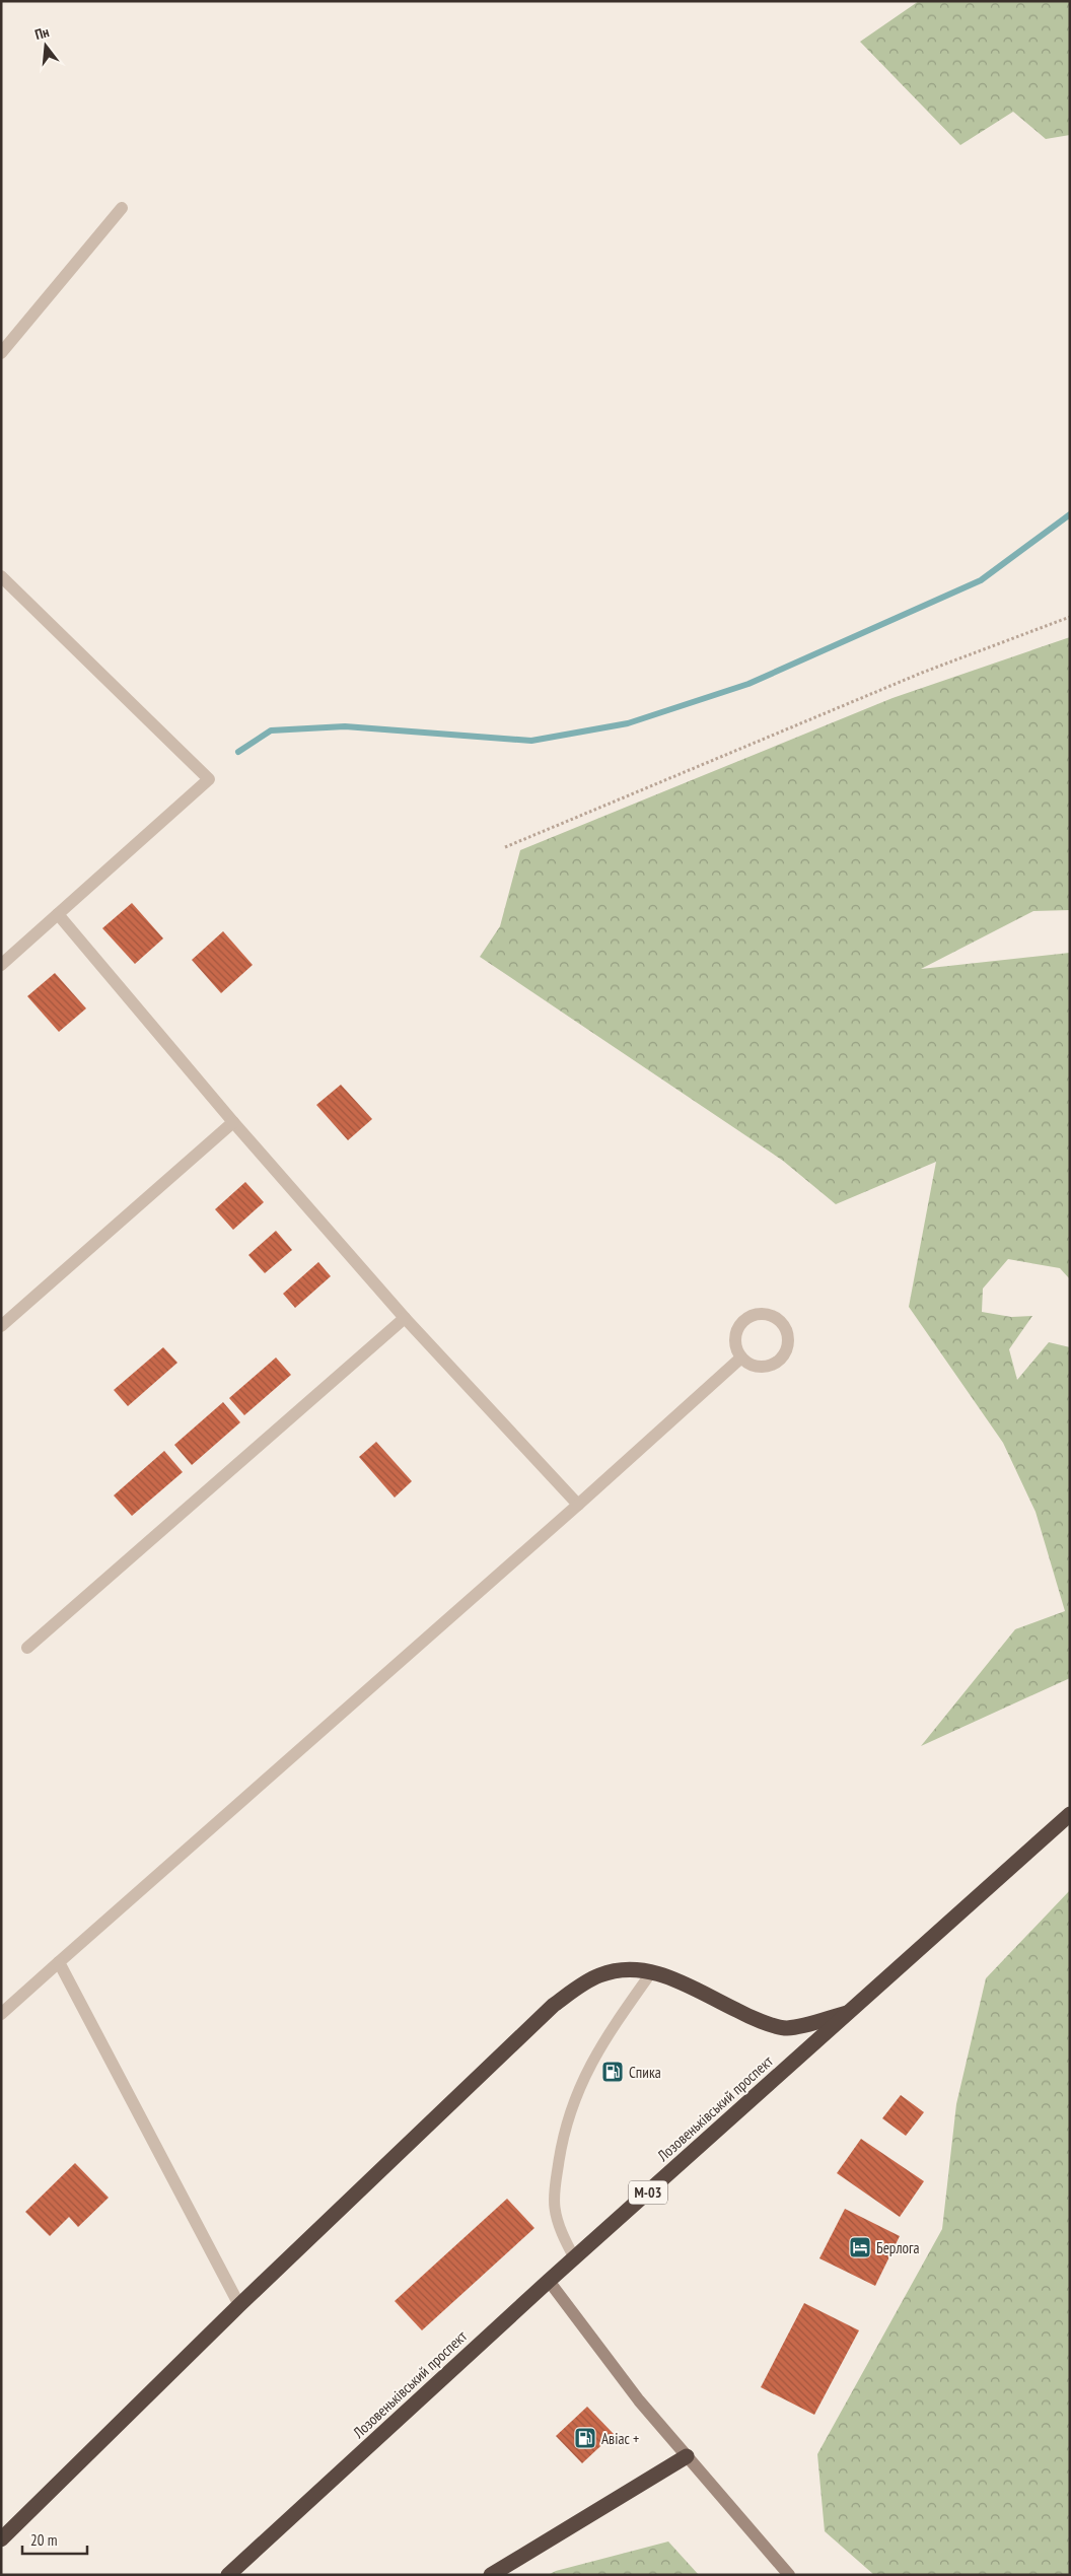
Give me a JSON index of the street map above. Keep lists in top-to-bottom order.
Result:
{
  "streets": {
    "highway": ["Лозовеньківський проспект", "М-03"]
  },
  "places": {
    "fuel station": ["Спика", "Авiас +"],
    "hotel": ["Берлога"]
  },
  "scale_bar": "20 m",
  "north": "top"
}
